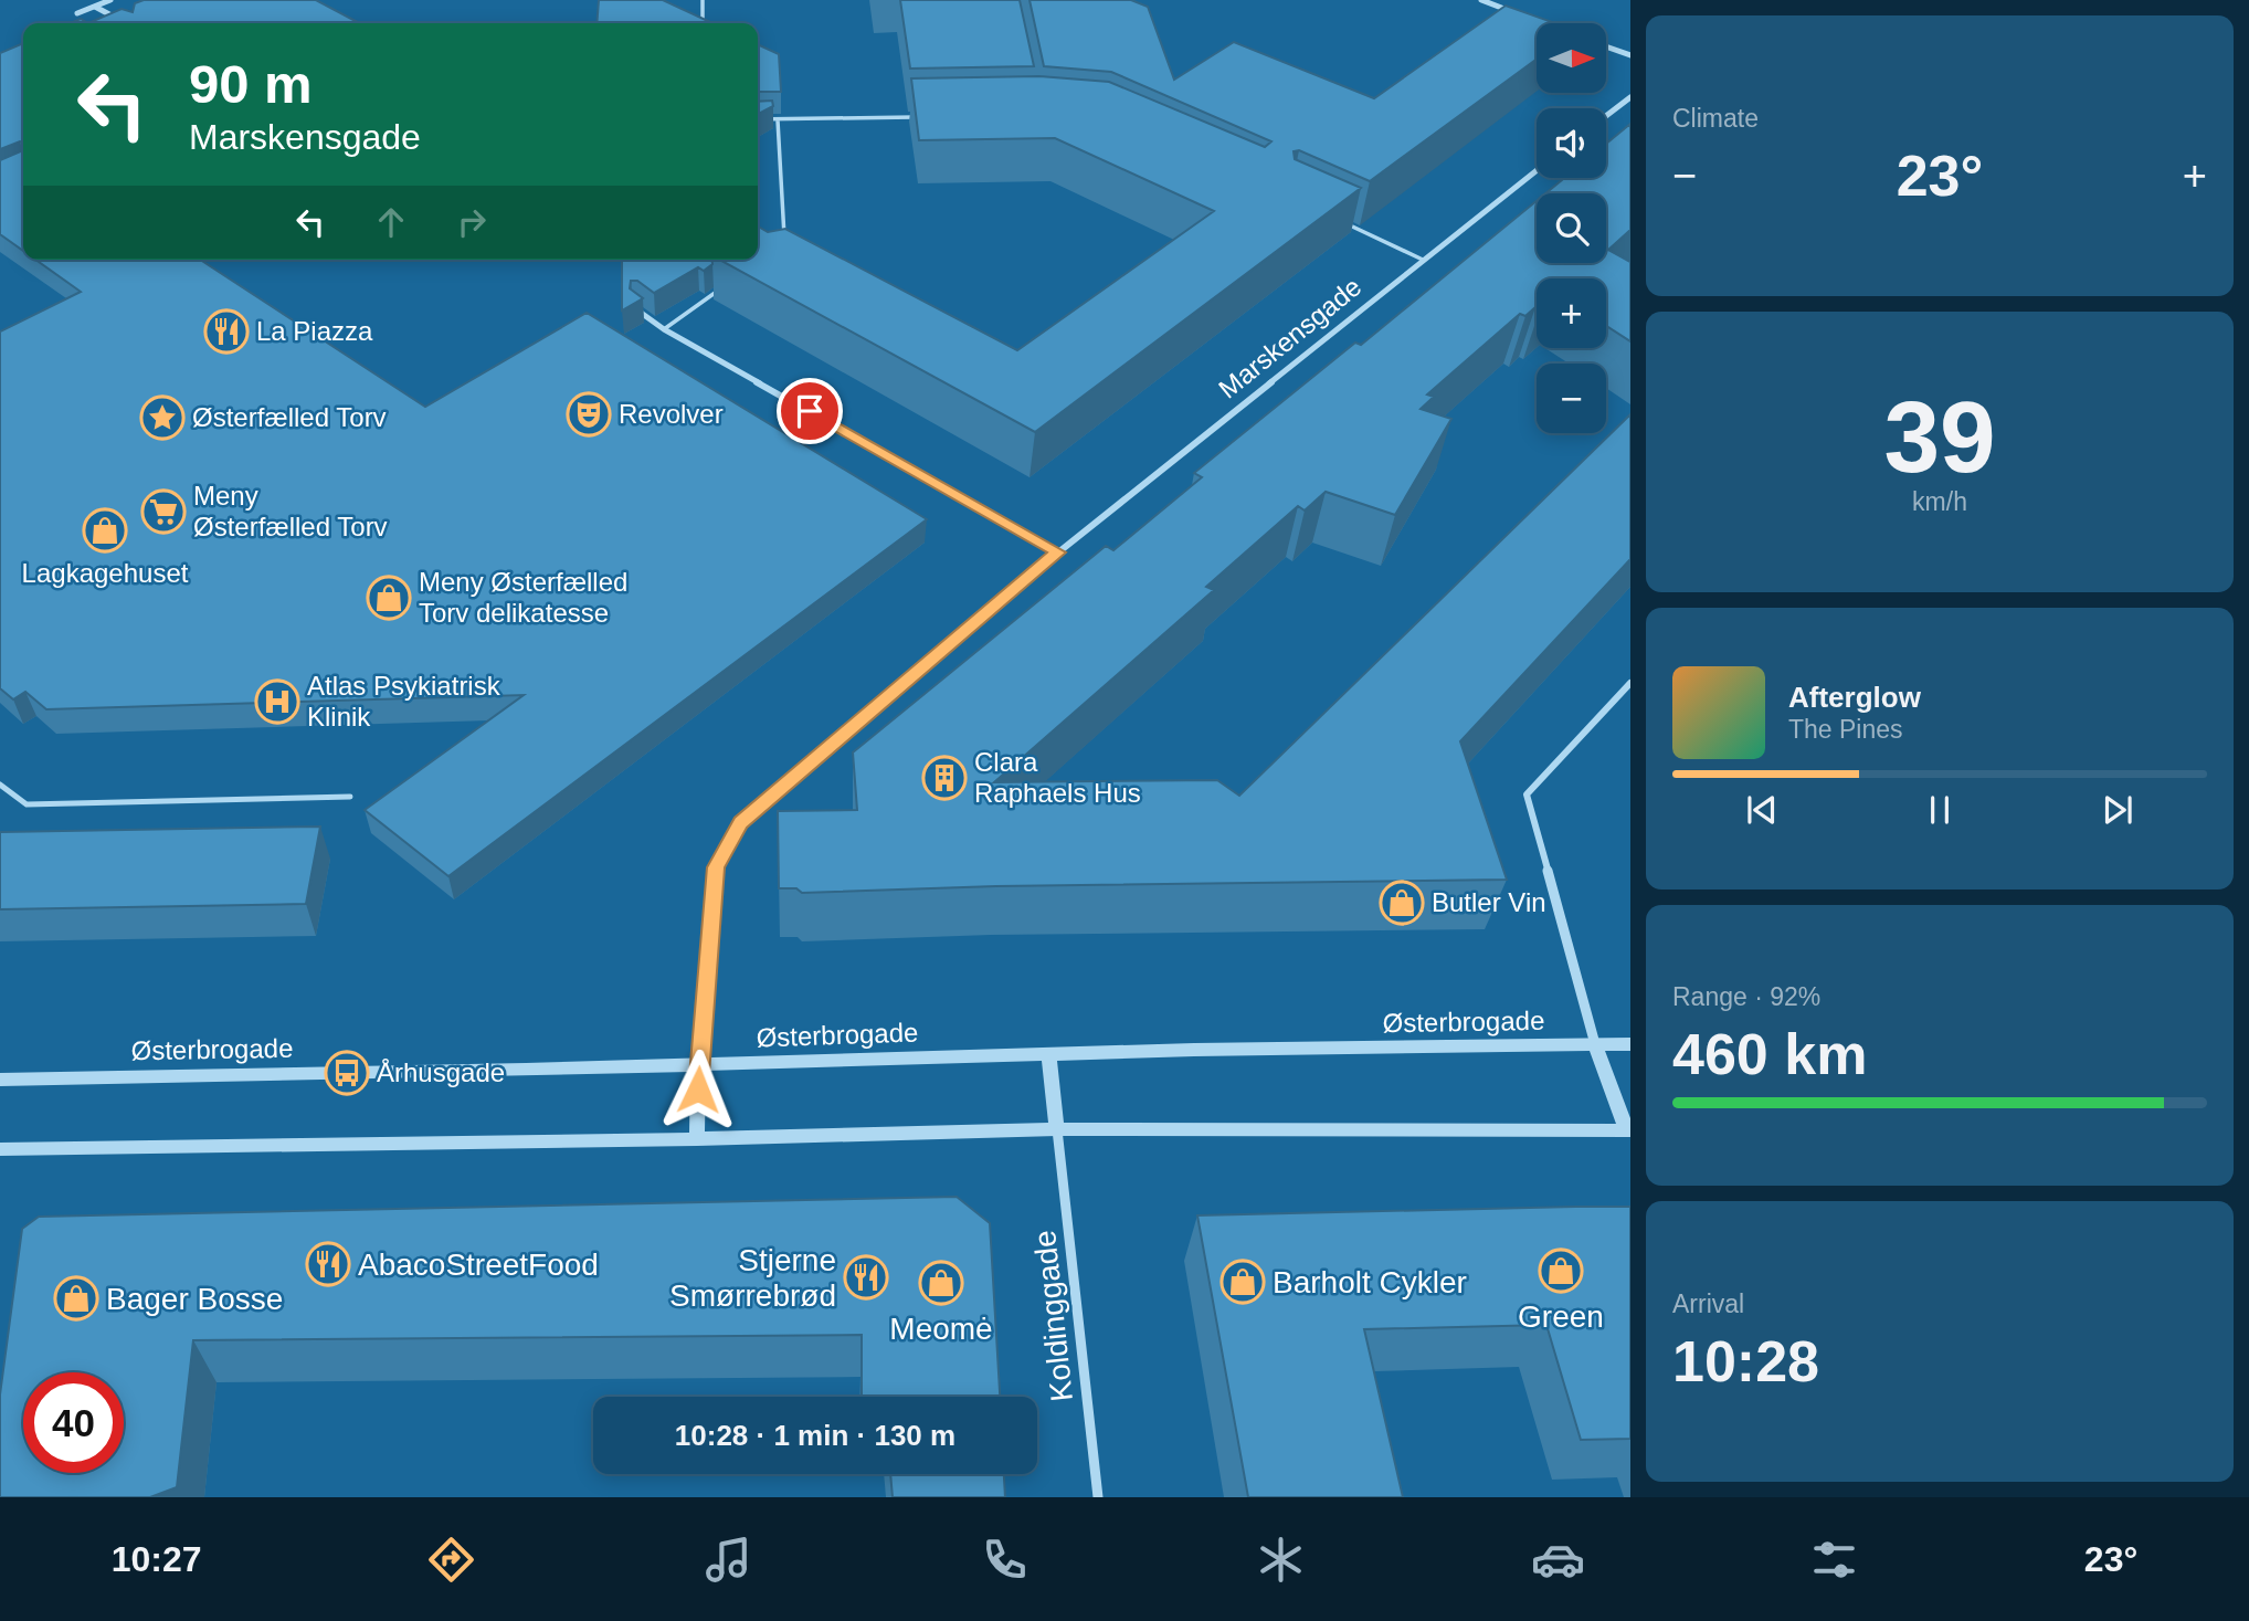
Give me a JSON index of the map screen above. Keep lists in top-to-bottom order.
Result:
{
  "streets": {
    "street": ["Marskensgade", "Østerbrogade", "Koldinggade"]
  },
  "crossings": [
    ["Marskensgade", "Østerbrogade"]
  ],
  "places": {
    "restaurant": ["La Piazza", "AbacoStreetFood", "Stjerne Smørrebrød"],
    "theatre": ["Revolver"],
    "place": ["Østerfælled Torv"],
    "supermarket": ["Meny Østerfælled Torv"],
    "shop": [
      "Lagkagehuset",
      "Meny Østerfælled Torv delikatesse",
      "Butler Vin",
      "Green",
      "Barholt Cykler",
      "Meomė",
      "Bager Bosse"
    ],
    "hospital": ["Atlas Psykiatrisk Klinik"],
    "building": ["Clara Raphaels Hus"],
    "bus stop": ["Århusgade"]
  },
  "north": "right",
  "page": {
    "tile": [
      "Climate",
      ["39", "km/h"],
      ["Range · 92%", "460 km"],
      ["Arrival", "10:28"]
    ],
    "map_buttons": ["+", "−"],
    "turn": ["90 m", "Marskensgade"],
    "heat": ["−", "23°", "+"],
    "song": ["Afterglow", "The Pines"],
    "limit": "40",
    "trip": "10:28 · 1 min · 130 m",
    "tabs": ["10:27", "23°"]
  }
}
